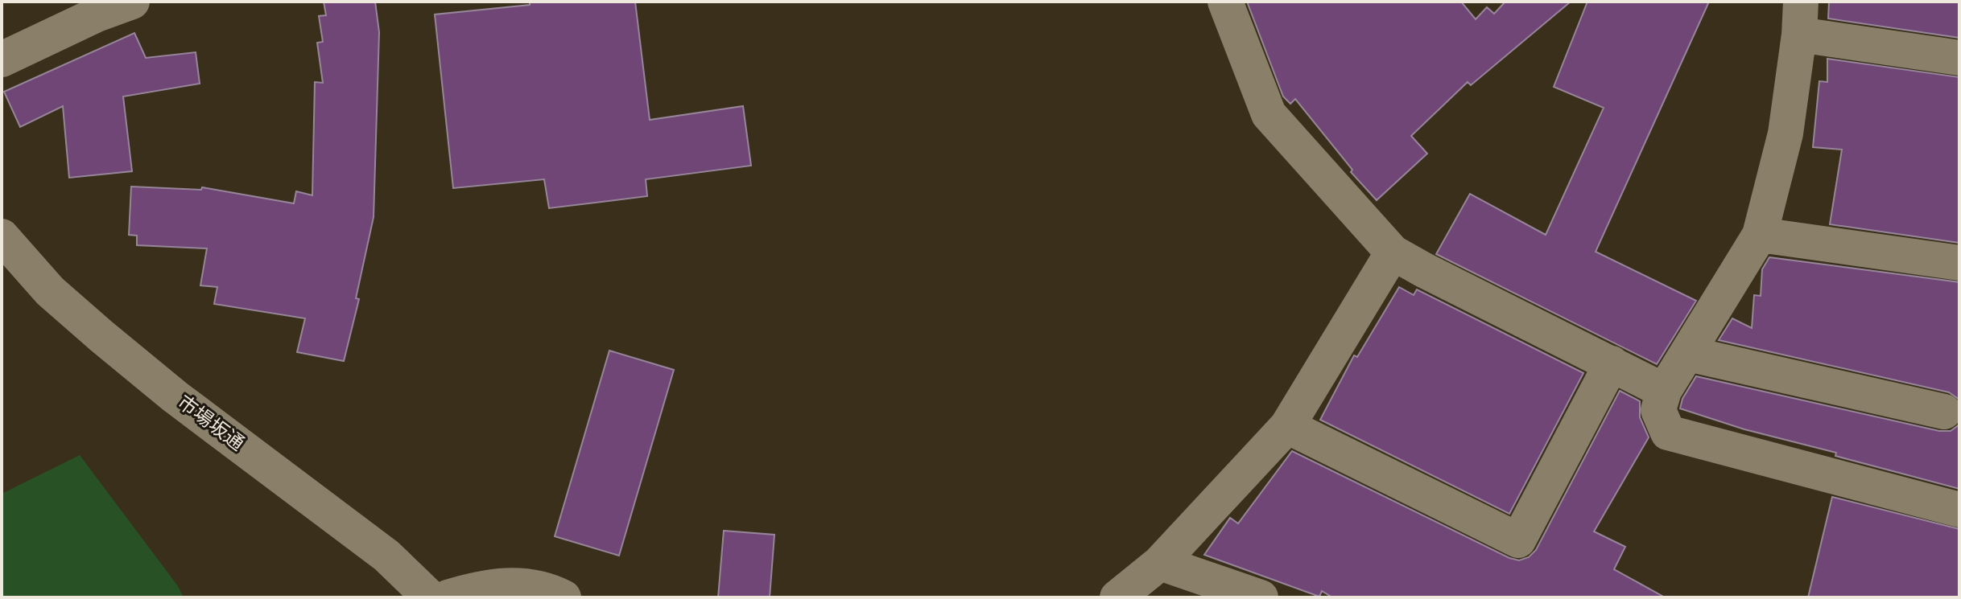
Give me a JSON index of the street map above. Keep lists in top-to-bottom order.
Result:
{
  "streets": {
    "street": ["市場坂通"]
  }
}
